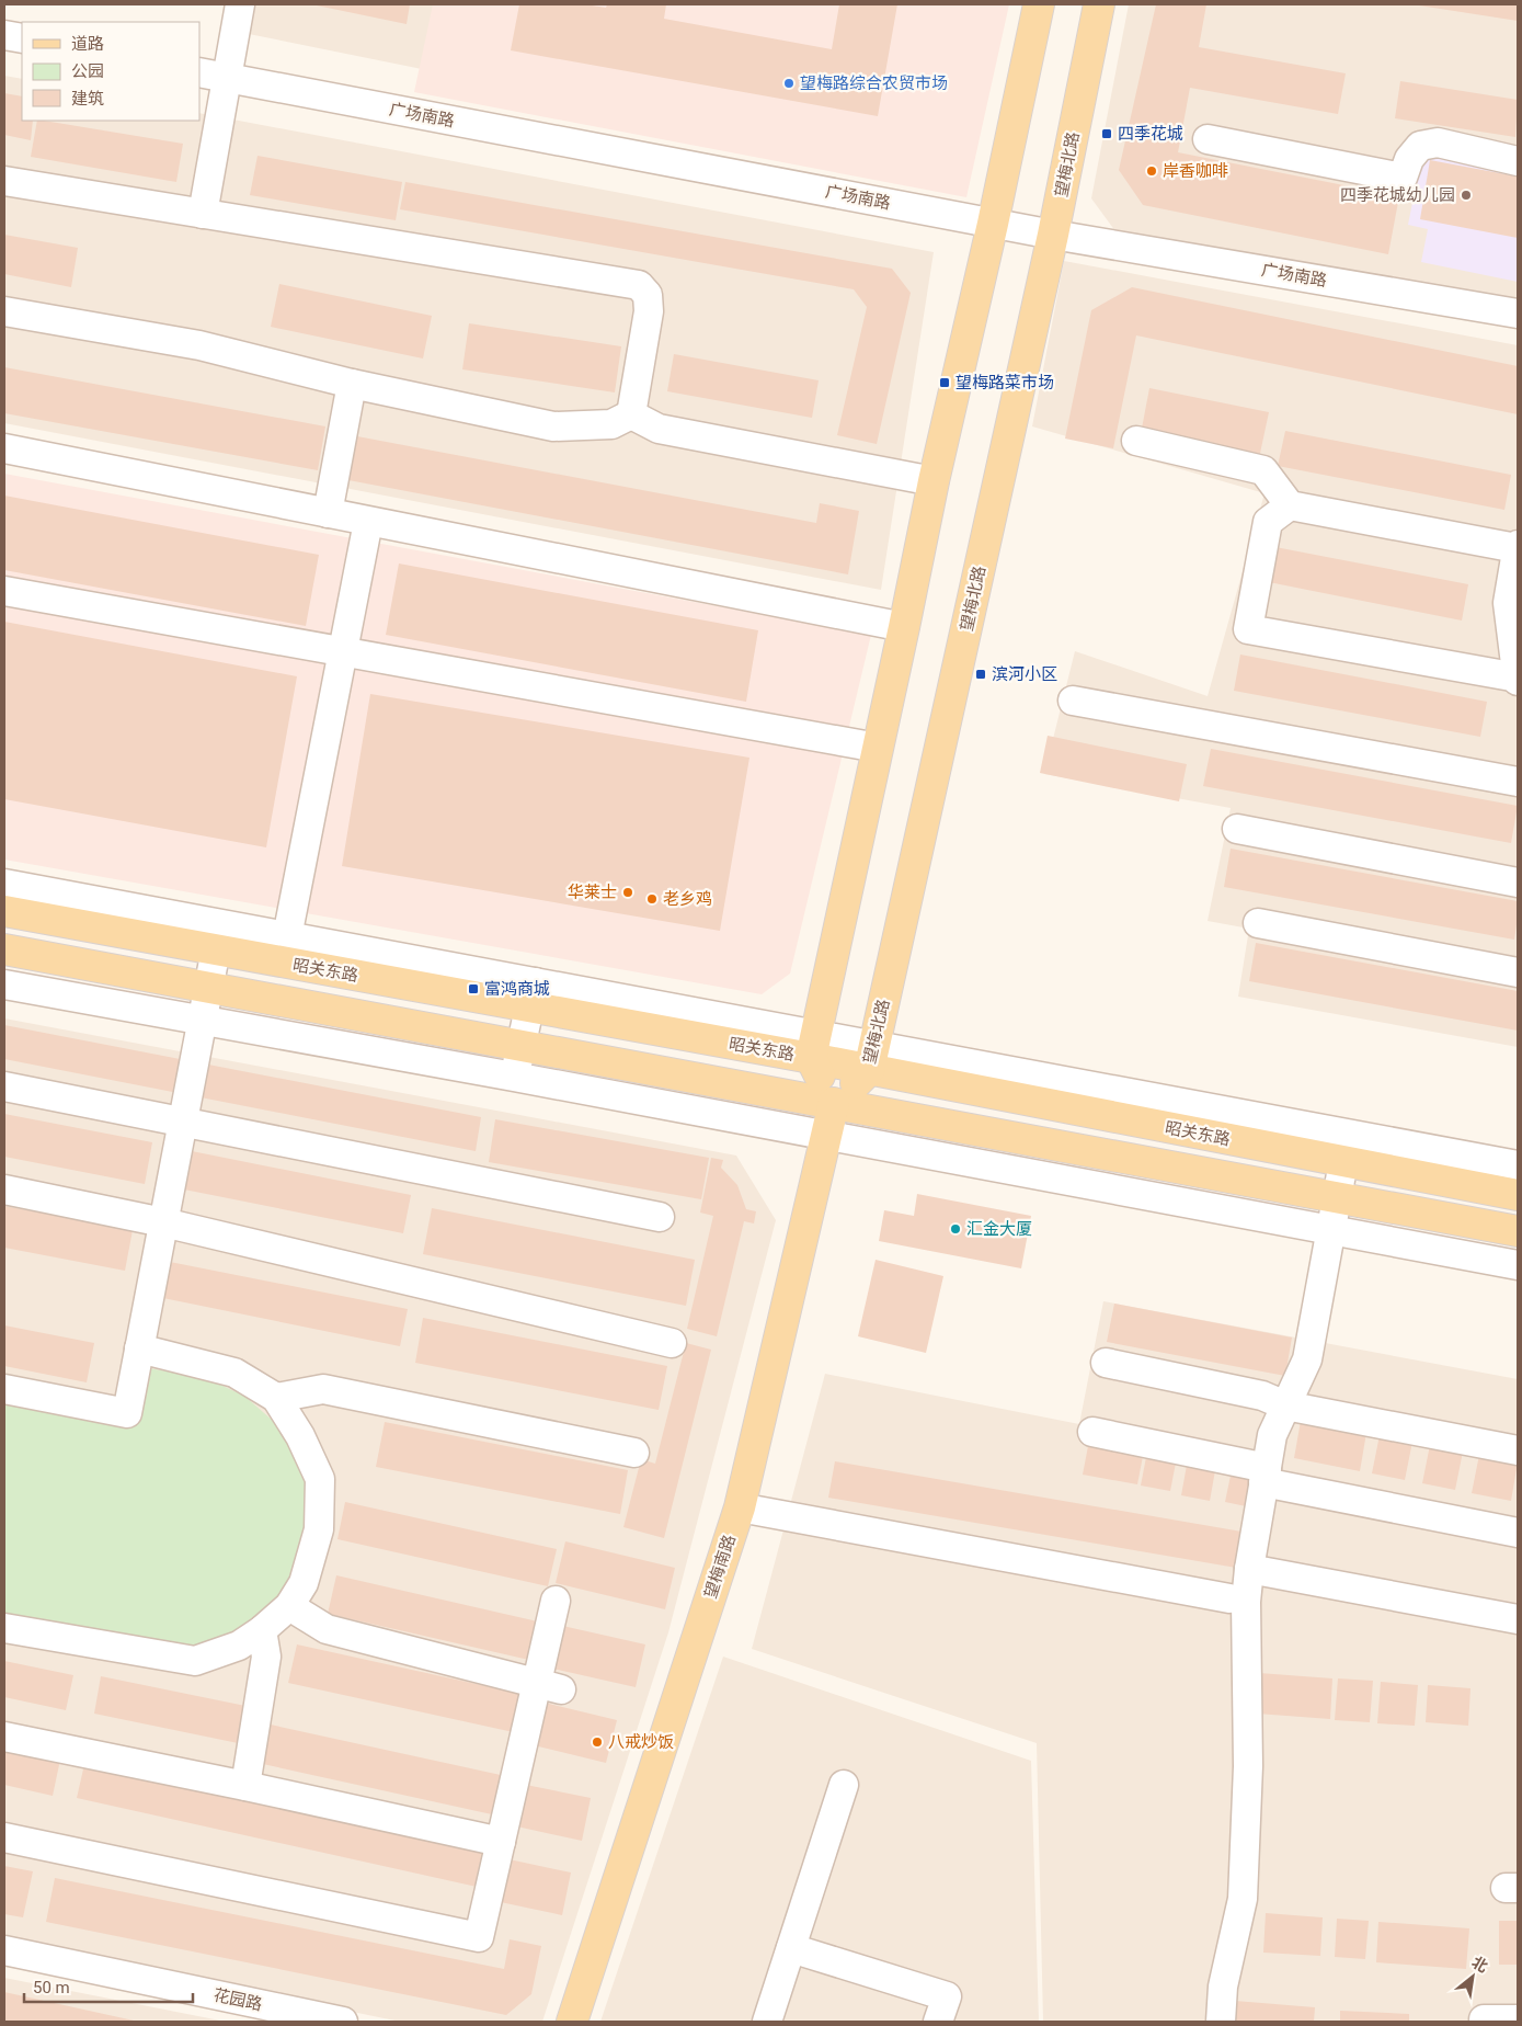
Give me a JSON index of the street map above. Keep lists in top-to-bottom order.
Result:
{
  "streets": {
    "main road": ["望梅北路", "昭关东路", "望梅南路"],
    "street": ["广场南路", "花园路"]
  },
  "crossings": [
    ["广场南路", "望梅北路"],
    ["望梅北路", "昭关东路"],
    ["望梅北路", "望梅南路"]
  ],
  "places": {
    "other": [
      "望梅路综合农贸市场",
      "岸香咖啡",
      "四季花城幼儿园",
      "华莱士",
      "老乡鸡",
      "汇金大厦",
      "八戒炒饭"
    ],
    "transit": [
      "四季花城",
      "望梅路菜市场",
      "滨河小区",
      "富鸿商城"
    ]
  },
  "legend": ["道路", "公园", "建筑"],
  "scale_bar": "50 m",
  "north": "top right"
}
